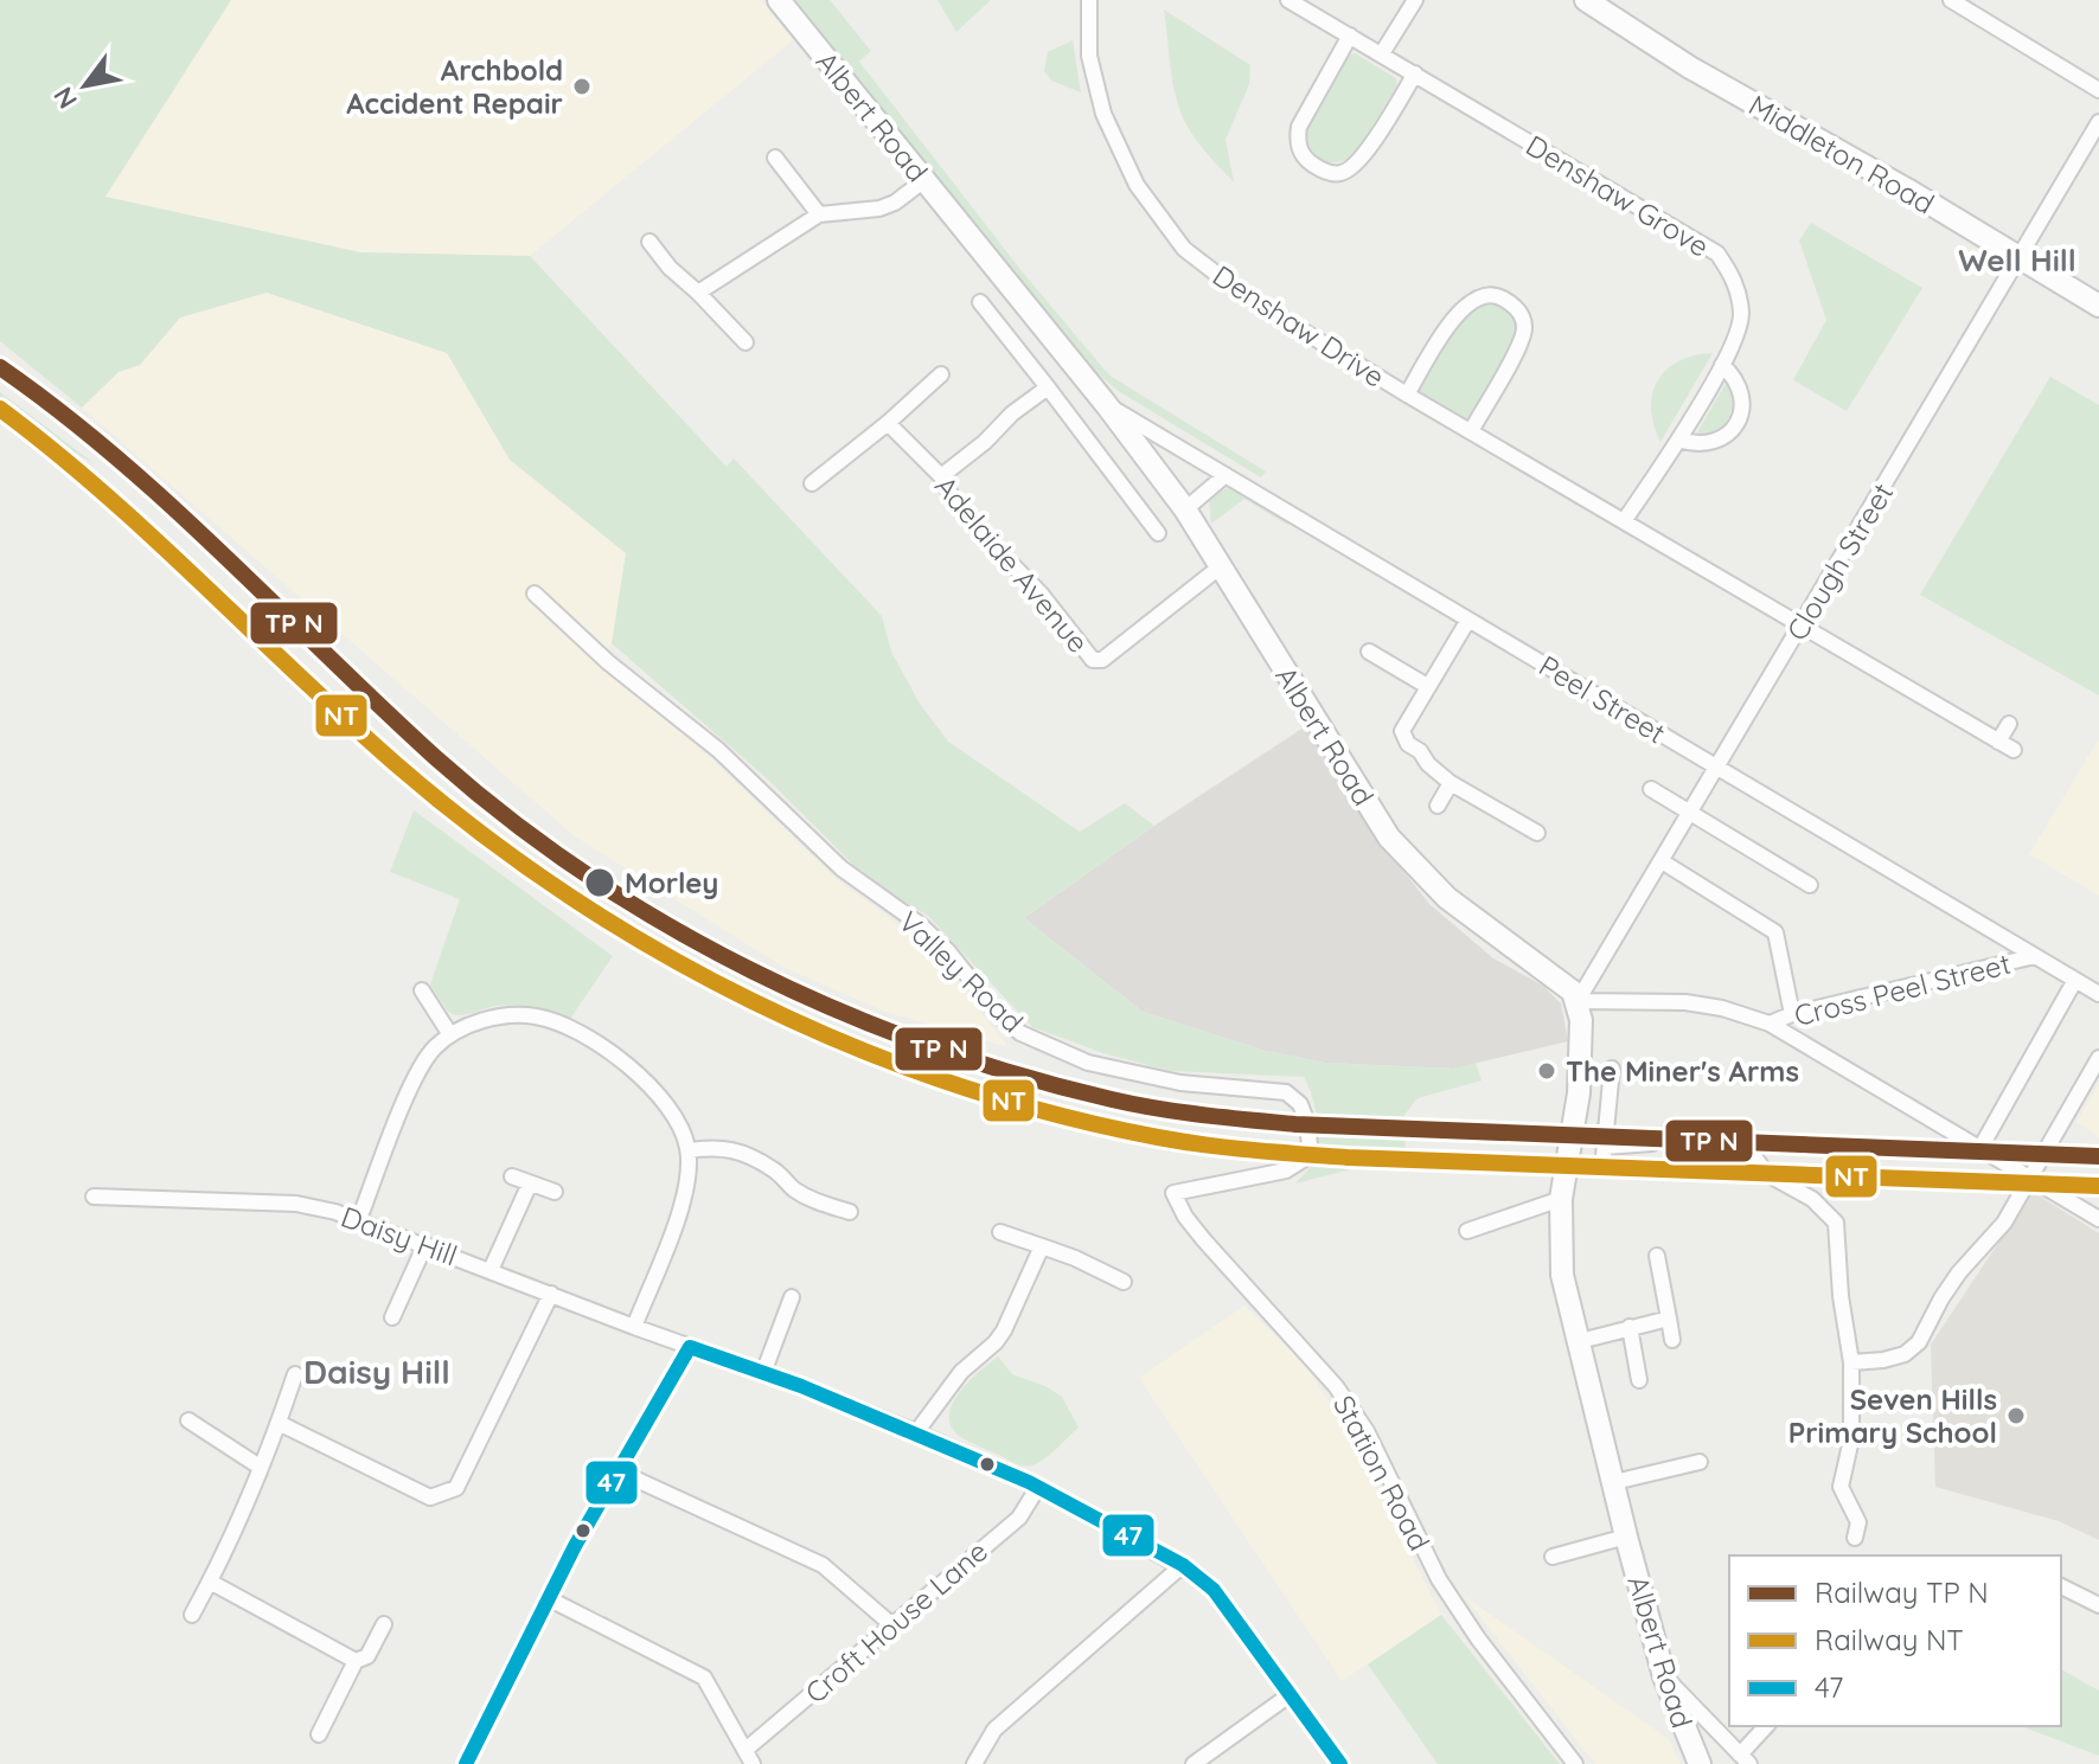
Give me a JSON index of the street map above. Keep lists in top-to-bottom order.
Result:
{
  "streets": {
    "street": [
      "Albert Road",
      "Middleton Road",
      "Denshaw Grove",
      "Denshaw Drive",
      "Clough Street",
      "Adelaide Avenue",
      "Peel Street",
      "Valley Road",
      "Cross Peel Street",
      "Daisy Hill",
      "Station Road",
      "Croft House Lane"
    ]
  },
  "crossings": [
    ["Albert Road", "Clough Street"],
    ["Albert Road", "Adelaide Avenue"],
    ["Albert Road", "Peel Street"],
    ["Middleton Road", "Clough Street"],
    ["Denshaw Grove", "Denshaw Drive"],
    ["Denshaw Drive", "Clough Street"],
    ["Clough Street", "Peel Street"],
    ["Peel Street", "Cross Peel Street"],
    ["Valley Road", "Station Road"],
    ["Daisy Hill", "Croft House Lane"]
  ],
  "districts": ["Well Hill", "Daisy Hill"],
  "places": [
    "Archbold Accident Repair",
    "Morley",
    "The Miner's Arms",
    "Seven Hills Primary School"
  ],
  "lines": ["rail line NT", "transit line 47"],
  "legend": ["Railway TP N", "Railway NT", "47"],
  "north": "bottom left"
}
